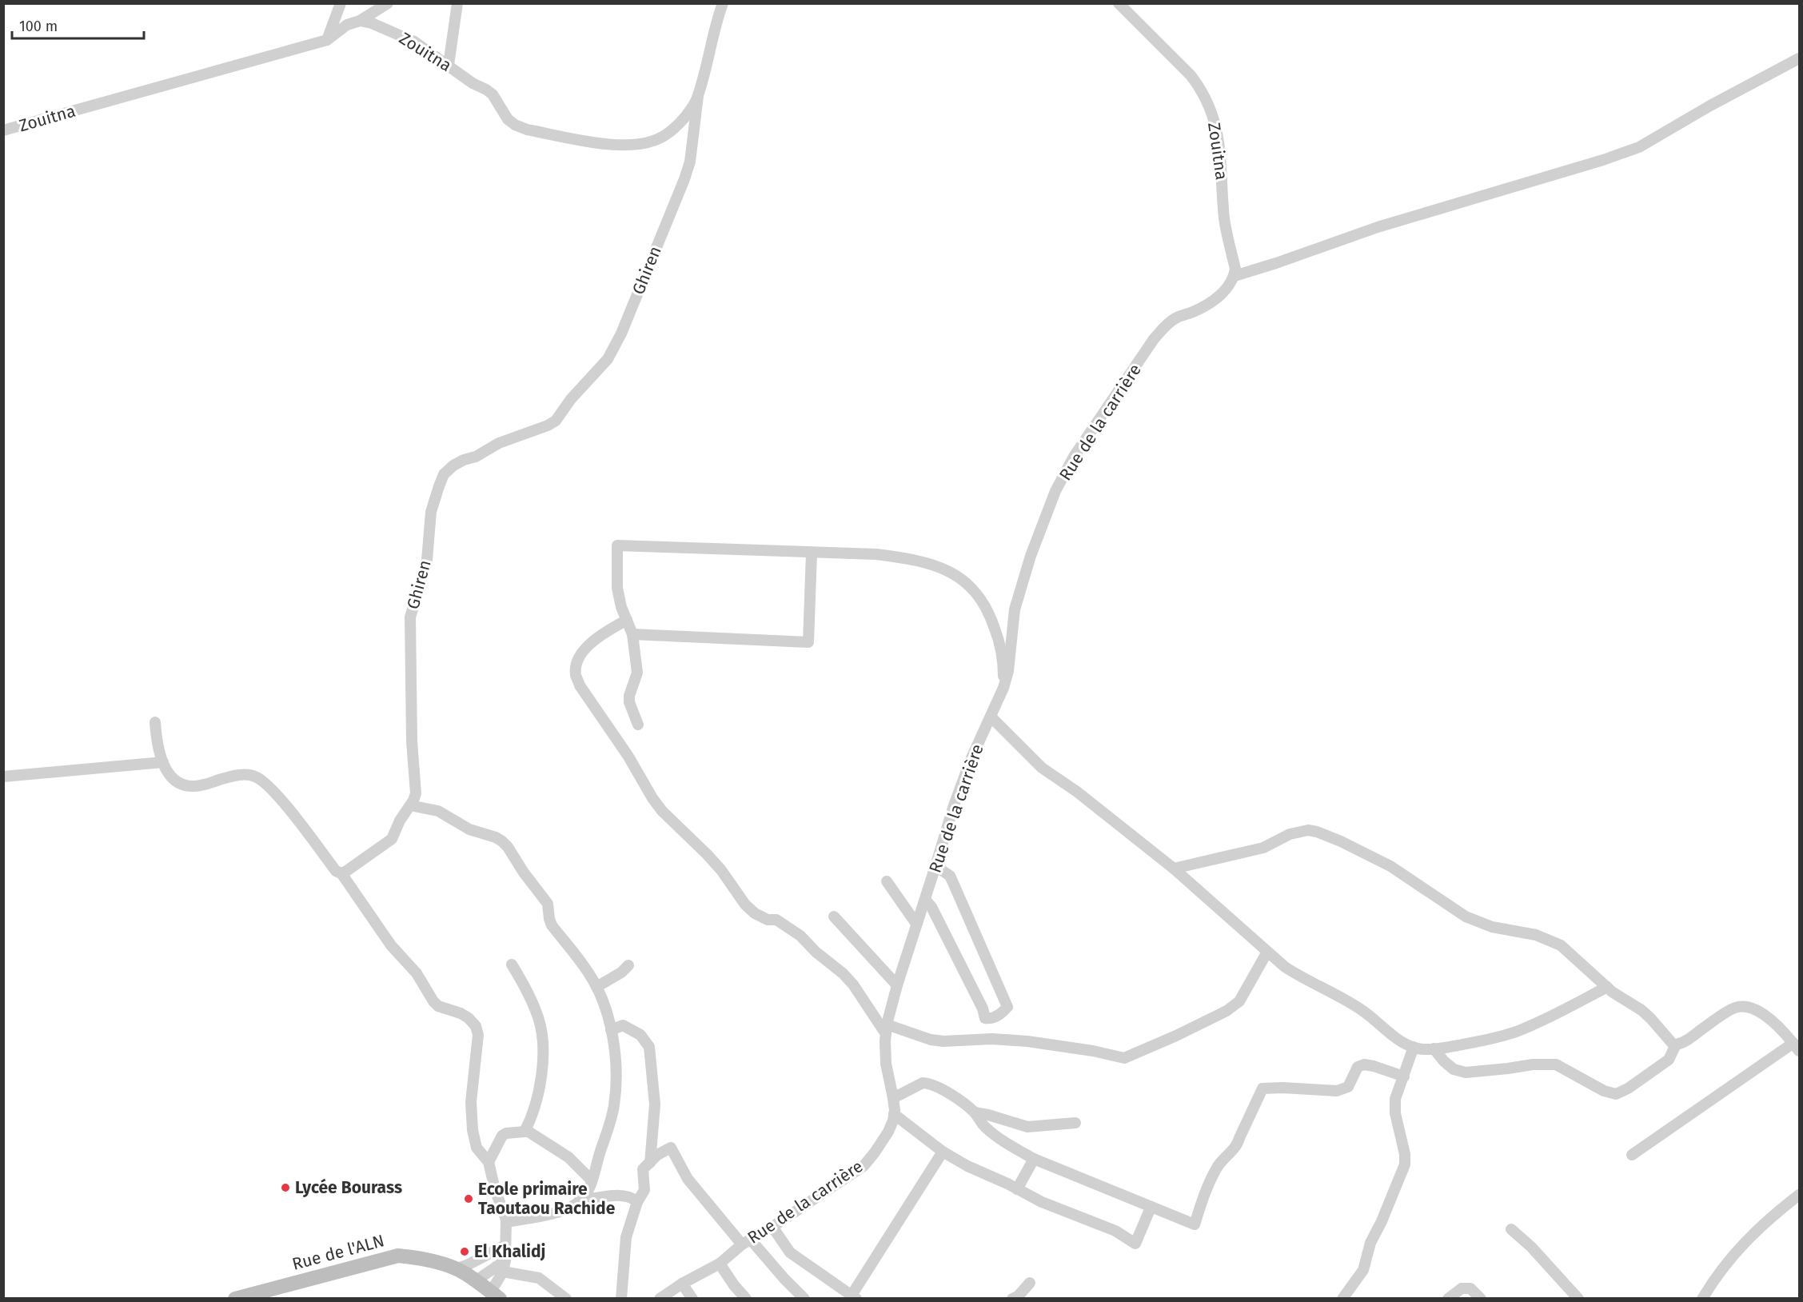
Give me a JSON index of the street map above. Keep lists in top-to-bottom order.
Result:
{
  "streets": {
    "main road": ["Rue de l'ALN"],
    "street": ["Zouitna", "Ghiren", "Rue de la carrière"]
  },
  "crossings": [
    ["Zouitna", "Ghiren"],
    ["Zouitna", "Rue de la carrière"]
  ],
  "places": ["Lycée Bourass", "Ecole primaire Taoutaou Rachide", "El Khalidj"],
  "scale_bar": "100 m"
}
